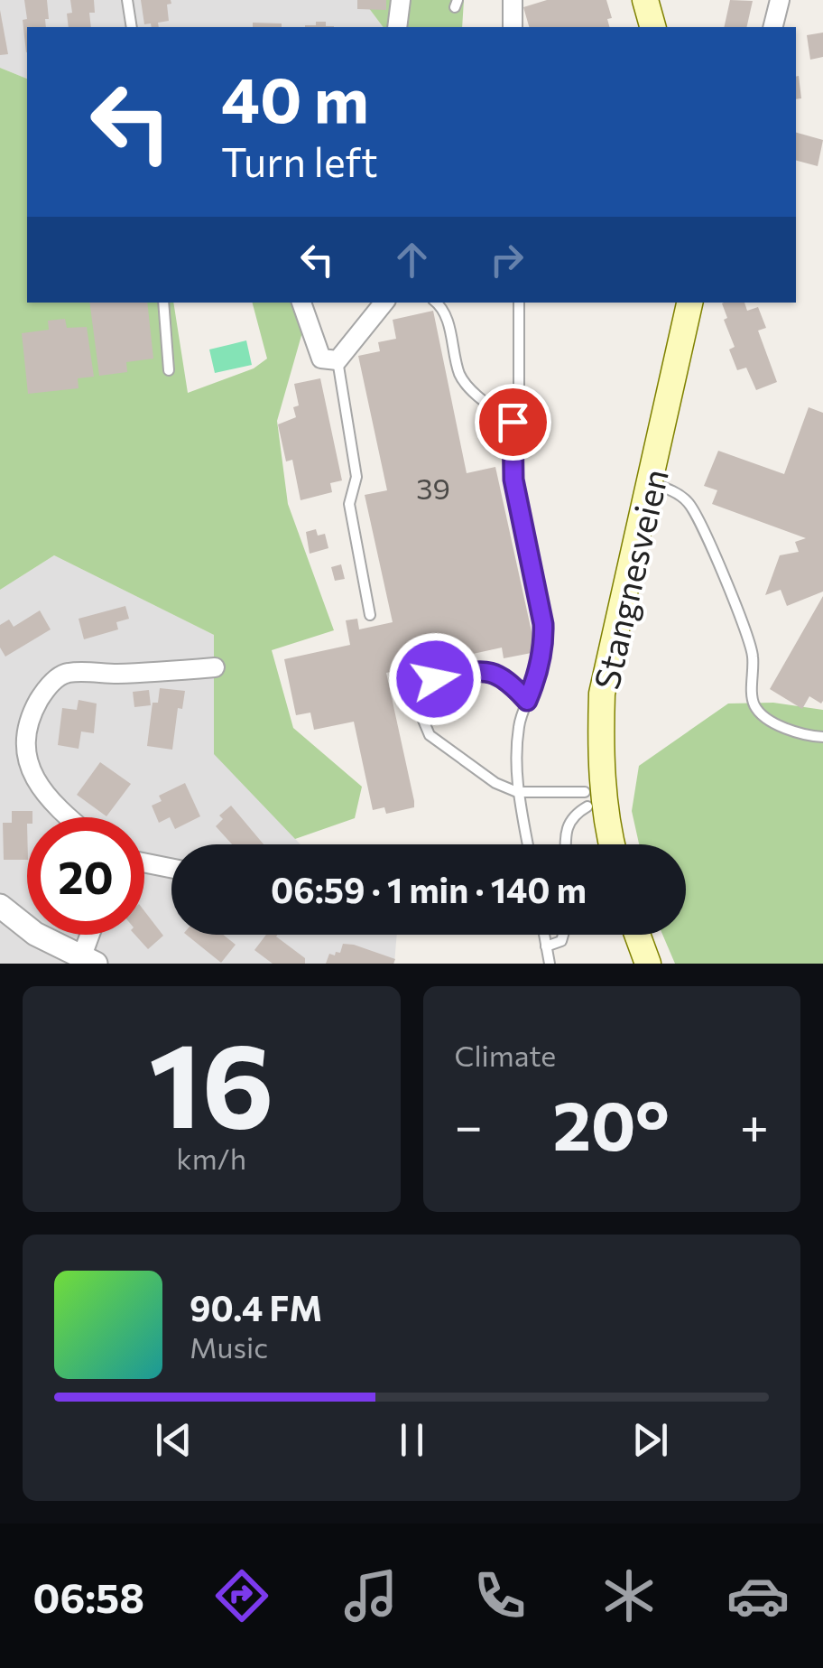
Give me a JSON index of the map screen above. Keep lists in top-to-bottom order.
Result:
{
  "streets": {
    "main road": ["Stangnesveien"]
  },
  "house_numbers": ["39"],
  "page": {
    "turn": ["40 m", "Turn left"],
    "limit": "20",
    "trip": "06:59 · 1 min · 140 m",
    "tile": [
      ["16", "km/h"],
      "Climate"
    ],
    "heat": ["−", "20°", "+"],
    "song": ["90.4 FM", "Music"],
    "tabs": "06:58"
  }
}
